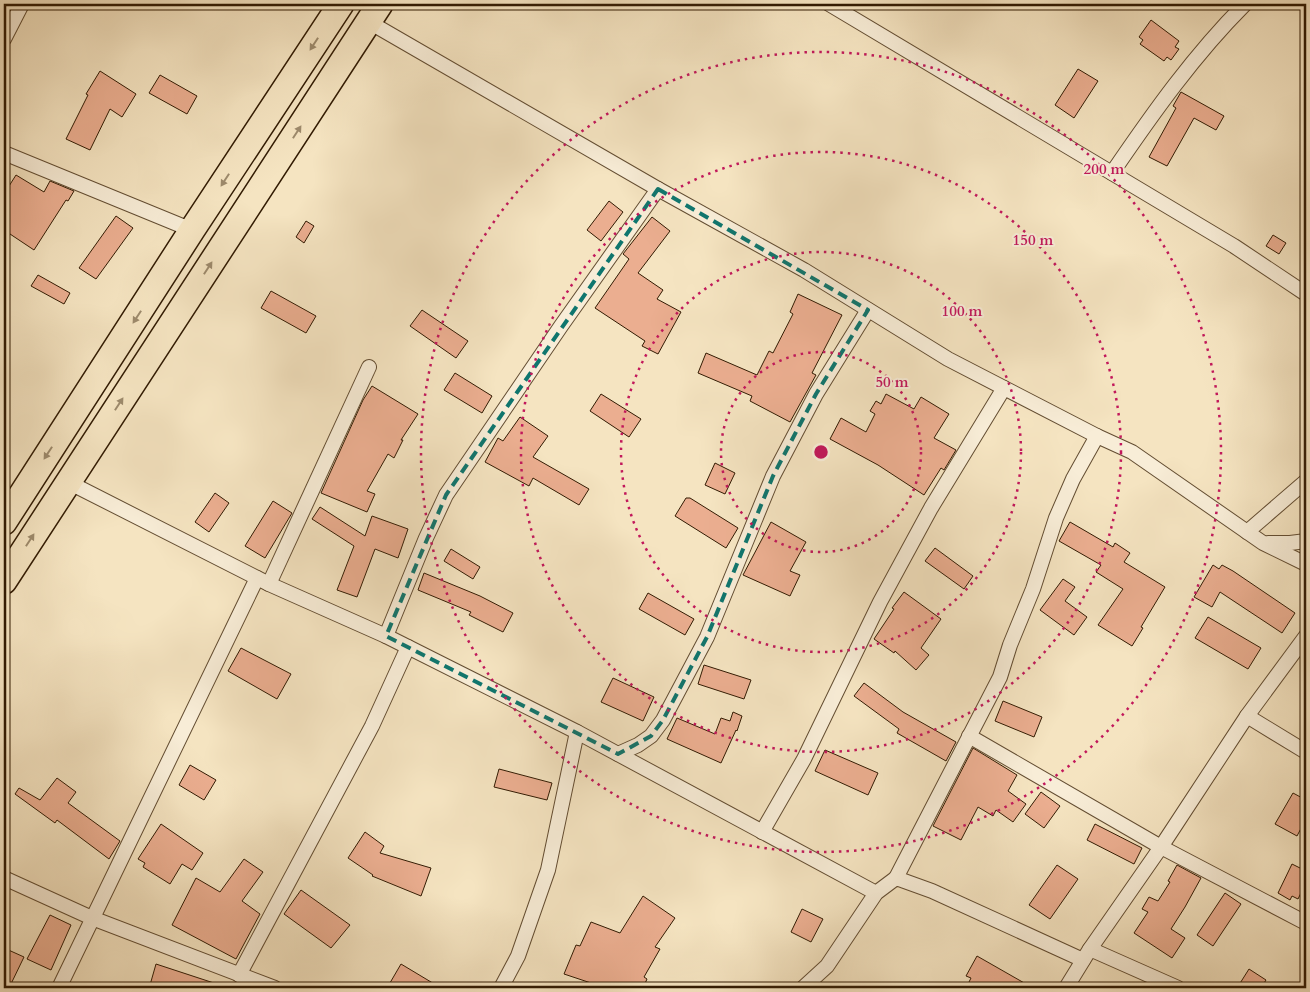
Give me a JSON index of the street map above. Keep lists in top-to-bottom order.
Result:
{
  "rings": [
    "200 m",
    "150 m",
    "100 m",
    "50 m"
  ]
}
